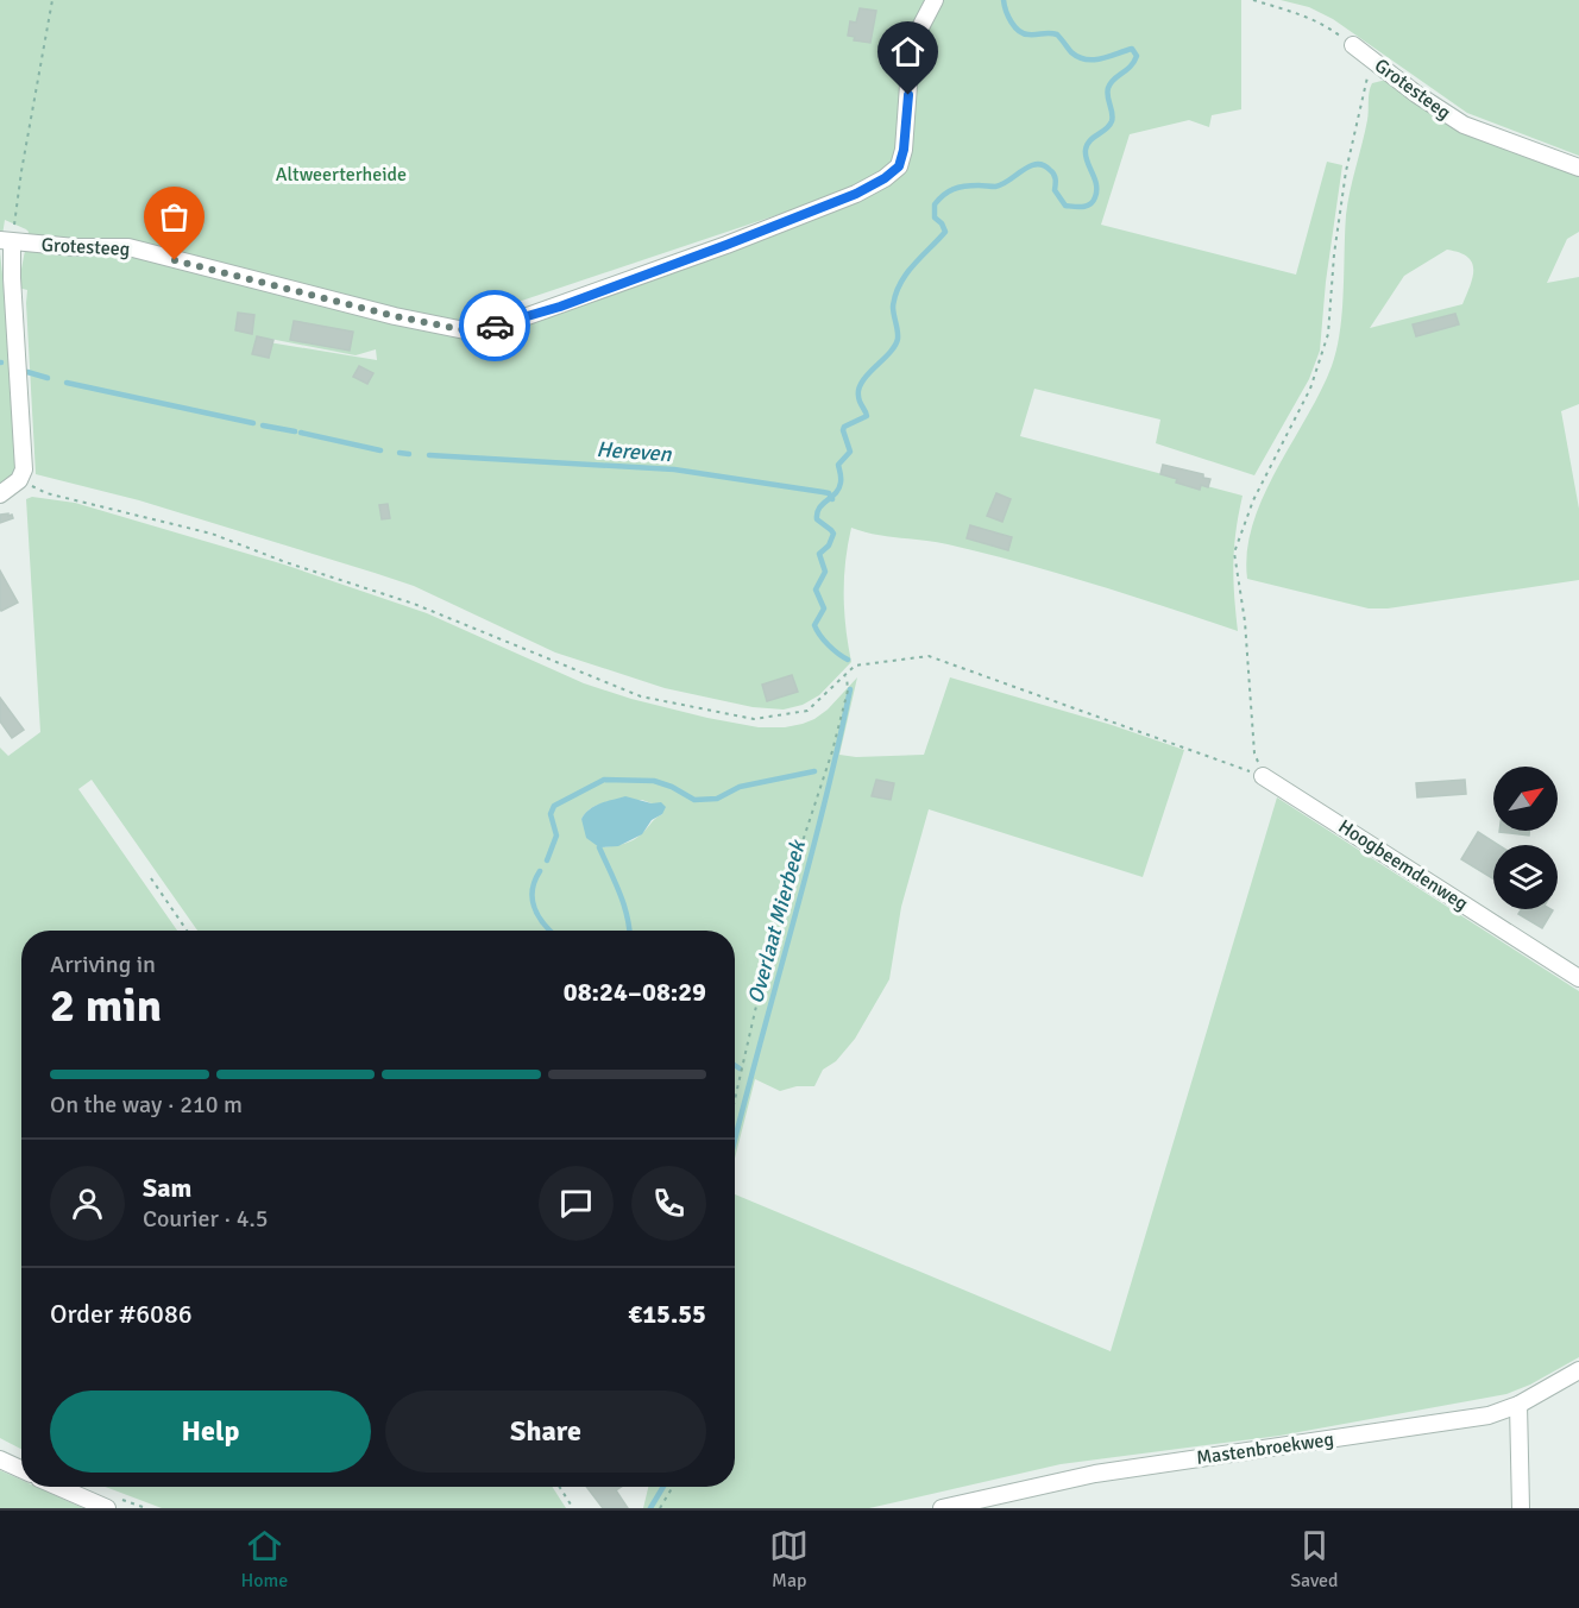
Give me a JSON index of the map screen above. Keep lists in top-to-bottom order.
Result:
{
  "streets": {
    "street": ["Grotesteeg", "Hoogbeemdenweg", "Mastenbroekweg"]
  },
  "water": ["Hereven", "Overlaat Mierbeek"],
  "parks": ["Altweerterheide"],
  "north": "top right",
  "page": {
    "heading": ["2 min", "Arriving in", "08:24–08:29"],
    "panel": [
      "Sam",
      "Courier · 4.5",
      "Order #6086",
      "€15.55"
    ],
    "bar": "On the way · 210 m",
    "buttons": ["Help", "Share"],
    "tabs": ["Home", "Map", "Saved"]
  }
}
